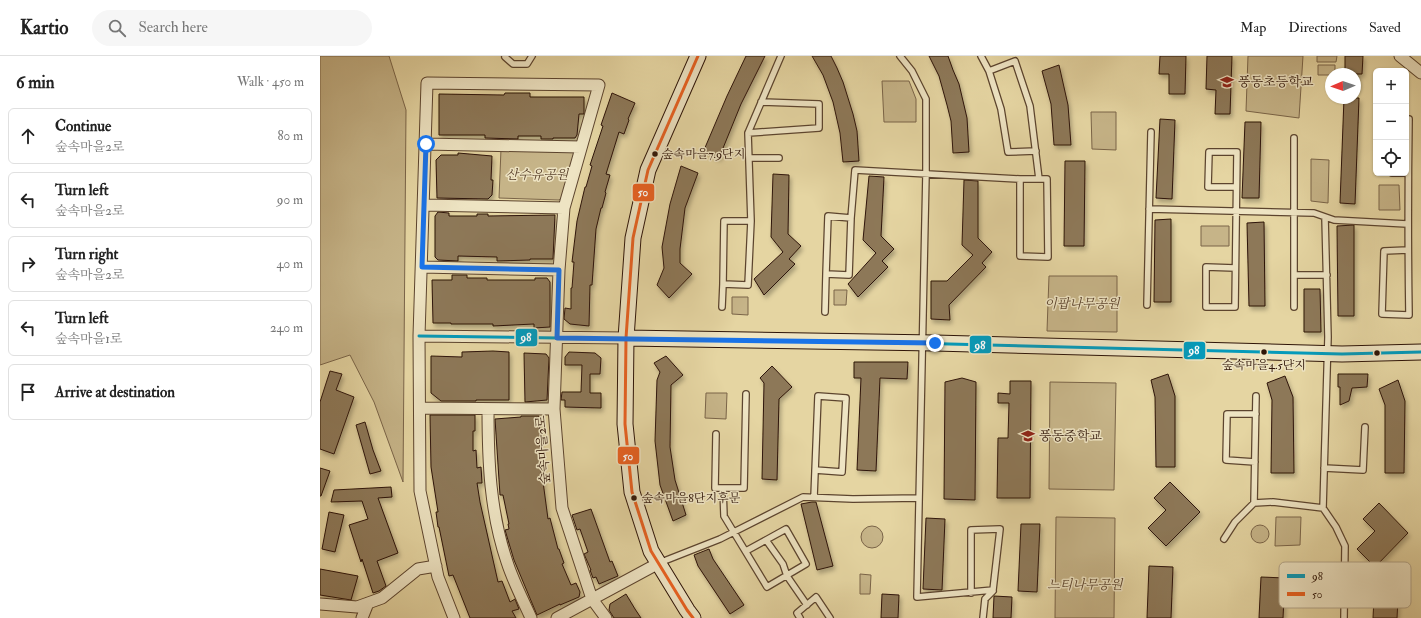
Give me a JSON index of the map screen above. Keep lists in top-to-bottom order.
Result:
{
  "streets": {
    "street": ["숲속마을2로"]
  },
  "parks": ["산수유공원", "이팝나무공원", "느티나무공원"],
  "places": {
    "school or university": ["풍동초등학교", "풍동중학교"],
    "other": ["숲속마을7.9단지", "숲속마을4.5단지", "숲속마을8단지후문"]
  },
  "lines": ["transit line 50", "transit line 98"],
  "legend": ["98", "50"],
  "north": "left",
  "page": {
    "header": "Kartio",
    "search": "Search here",
    "nav": ["Map", "Directions", "Saved"],
    "heading": ["6 min", "Walk · 450 m"],
    "map_buttons": ["+", "−"],
    "list": [
      ["Continue", "숲속마을2로", "80 m"],
      ["Turn left", "숲속마을2로", "90 m"],
      ["Turn right", "숲속마을2로", "40 m"],
      ["Turn left", "숲속마을1로", "240 m"],
      "Arrive at destination"
    ]
  }
}
